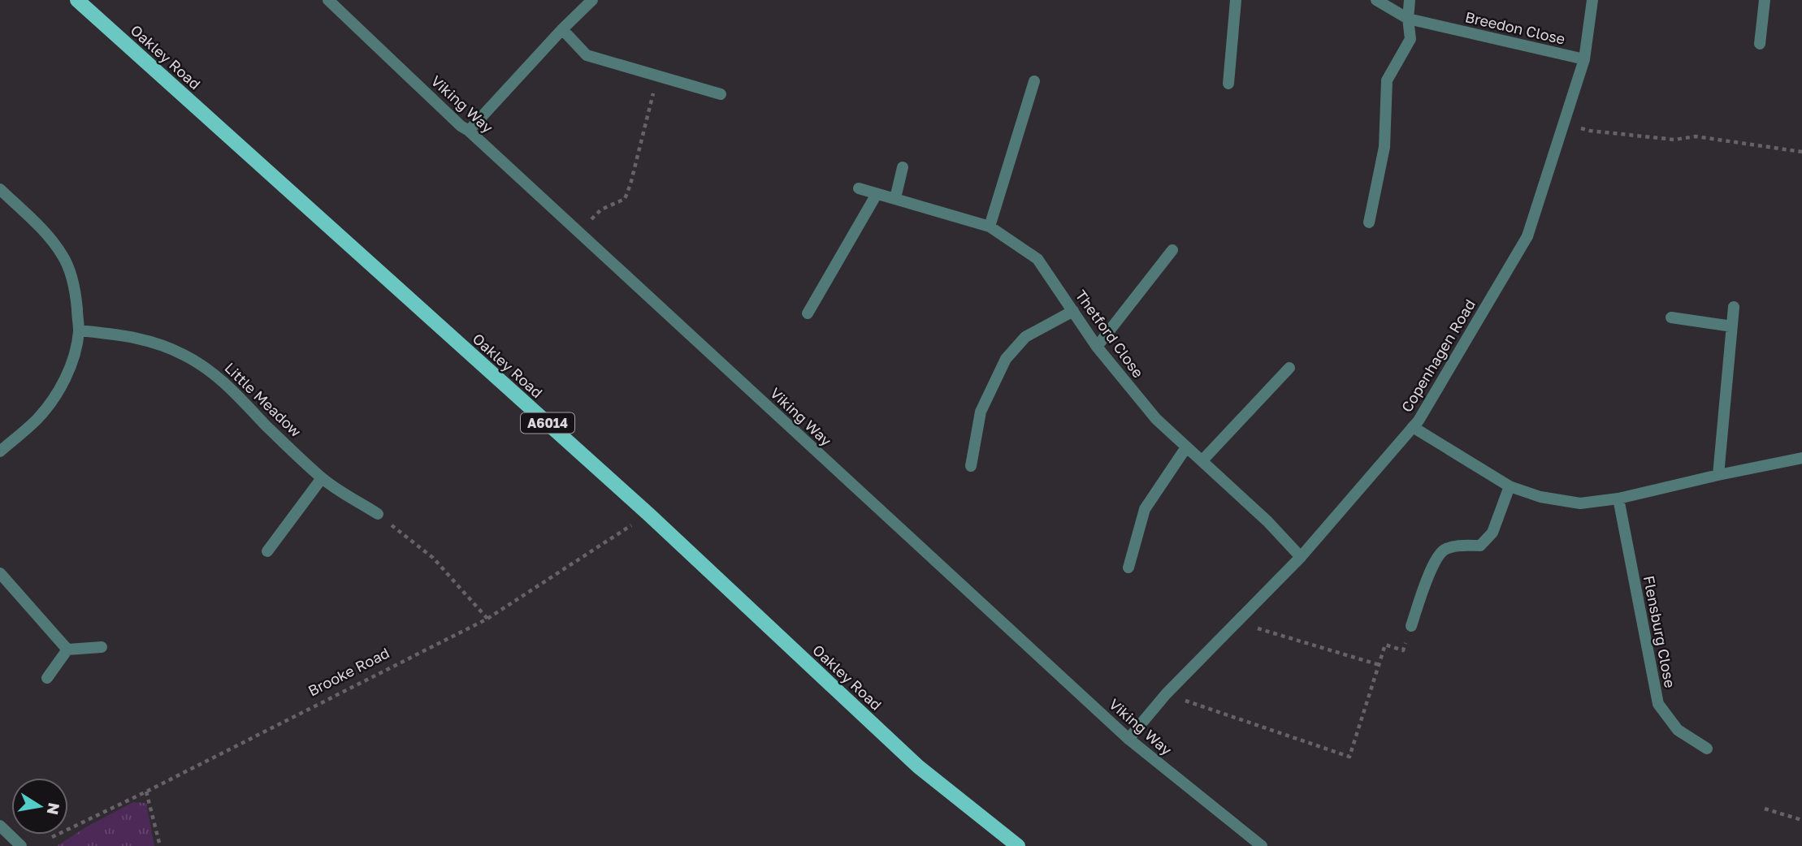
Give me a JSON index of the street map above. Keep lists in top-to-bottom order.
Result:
{
  "streets": {
    "main road": ["Oakley Road", "A6014"],
    "street": [
      "Breedon Close",
      "Viking Way",
      "Thetford Close",
      "Copenhagen Road",
      "Little Meadow",
      "Flensburg Close"
    ],
    "path": ["Brooke Road"]
  },
  "crossings": [
    ["Breedon Close", "Copenhagen Road"],
    ["Oakley Road", "Brooke Road"],
    ["Viking Way", "Copenhagen Road"],
    ["Thetford Close", "Copenhagen Road"]
  ],
  "north": "right"
}
